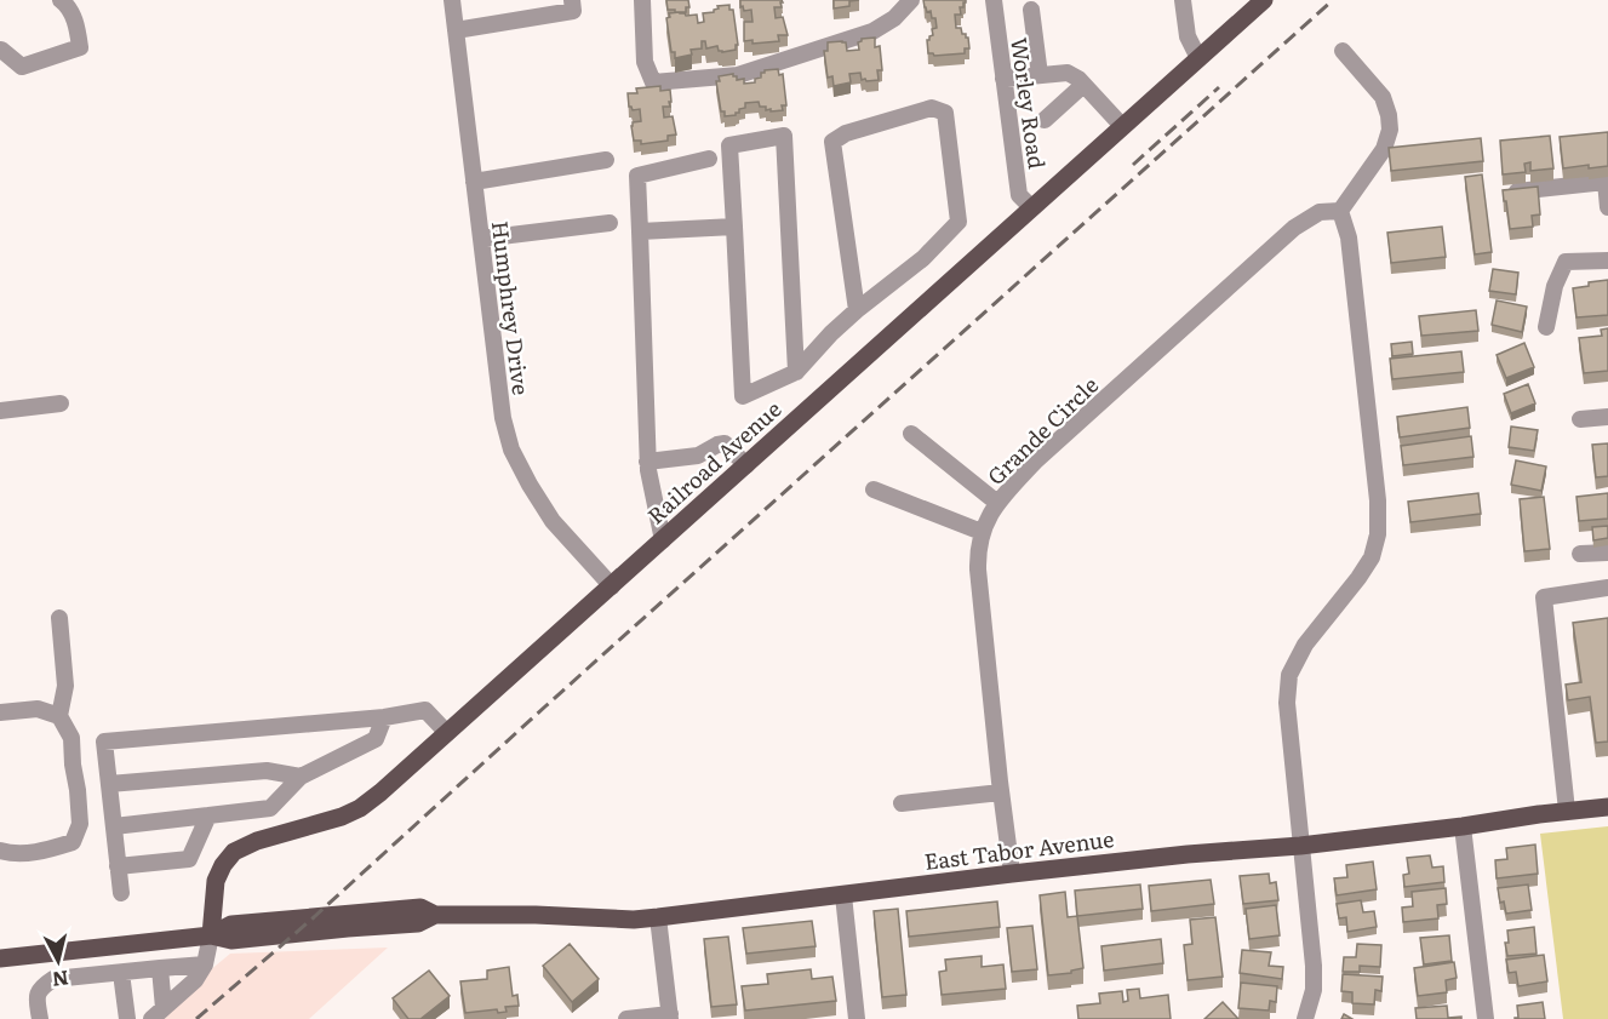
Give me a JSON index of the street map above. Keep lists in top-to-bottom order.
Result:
{
  "streets": {
    "main road": ["Railroad Avenue", "East Tabor Avenue"],
    "street": ["Worley Road", "Humphrey Drive", "Grande Circle"]
  },
  "crossings": [
    ["Worley Road", "Railroad Avenue"],
    ["Humphrey Drive", "Railroad Avenue"],
    ["Grande Circle", "East Tabor Avenue"],
    ["Railroad Avenue", "East Tabor Avenue"]
  ],
  "north": "bottom"
}
